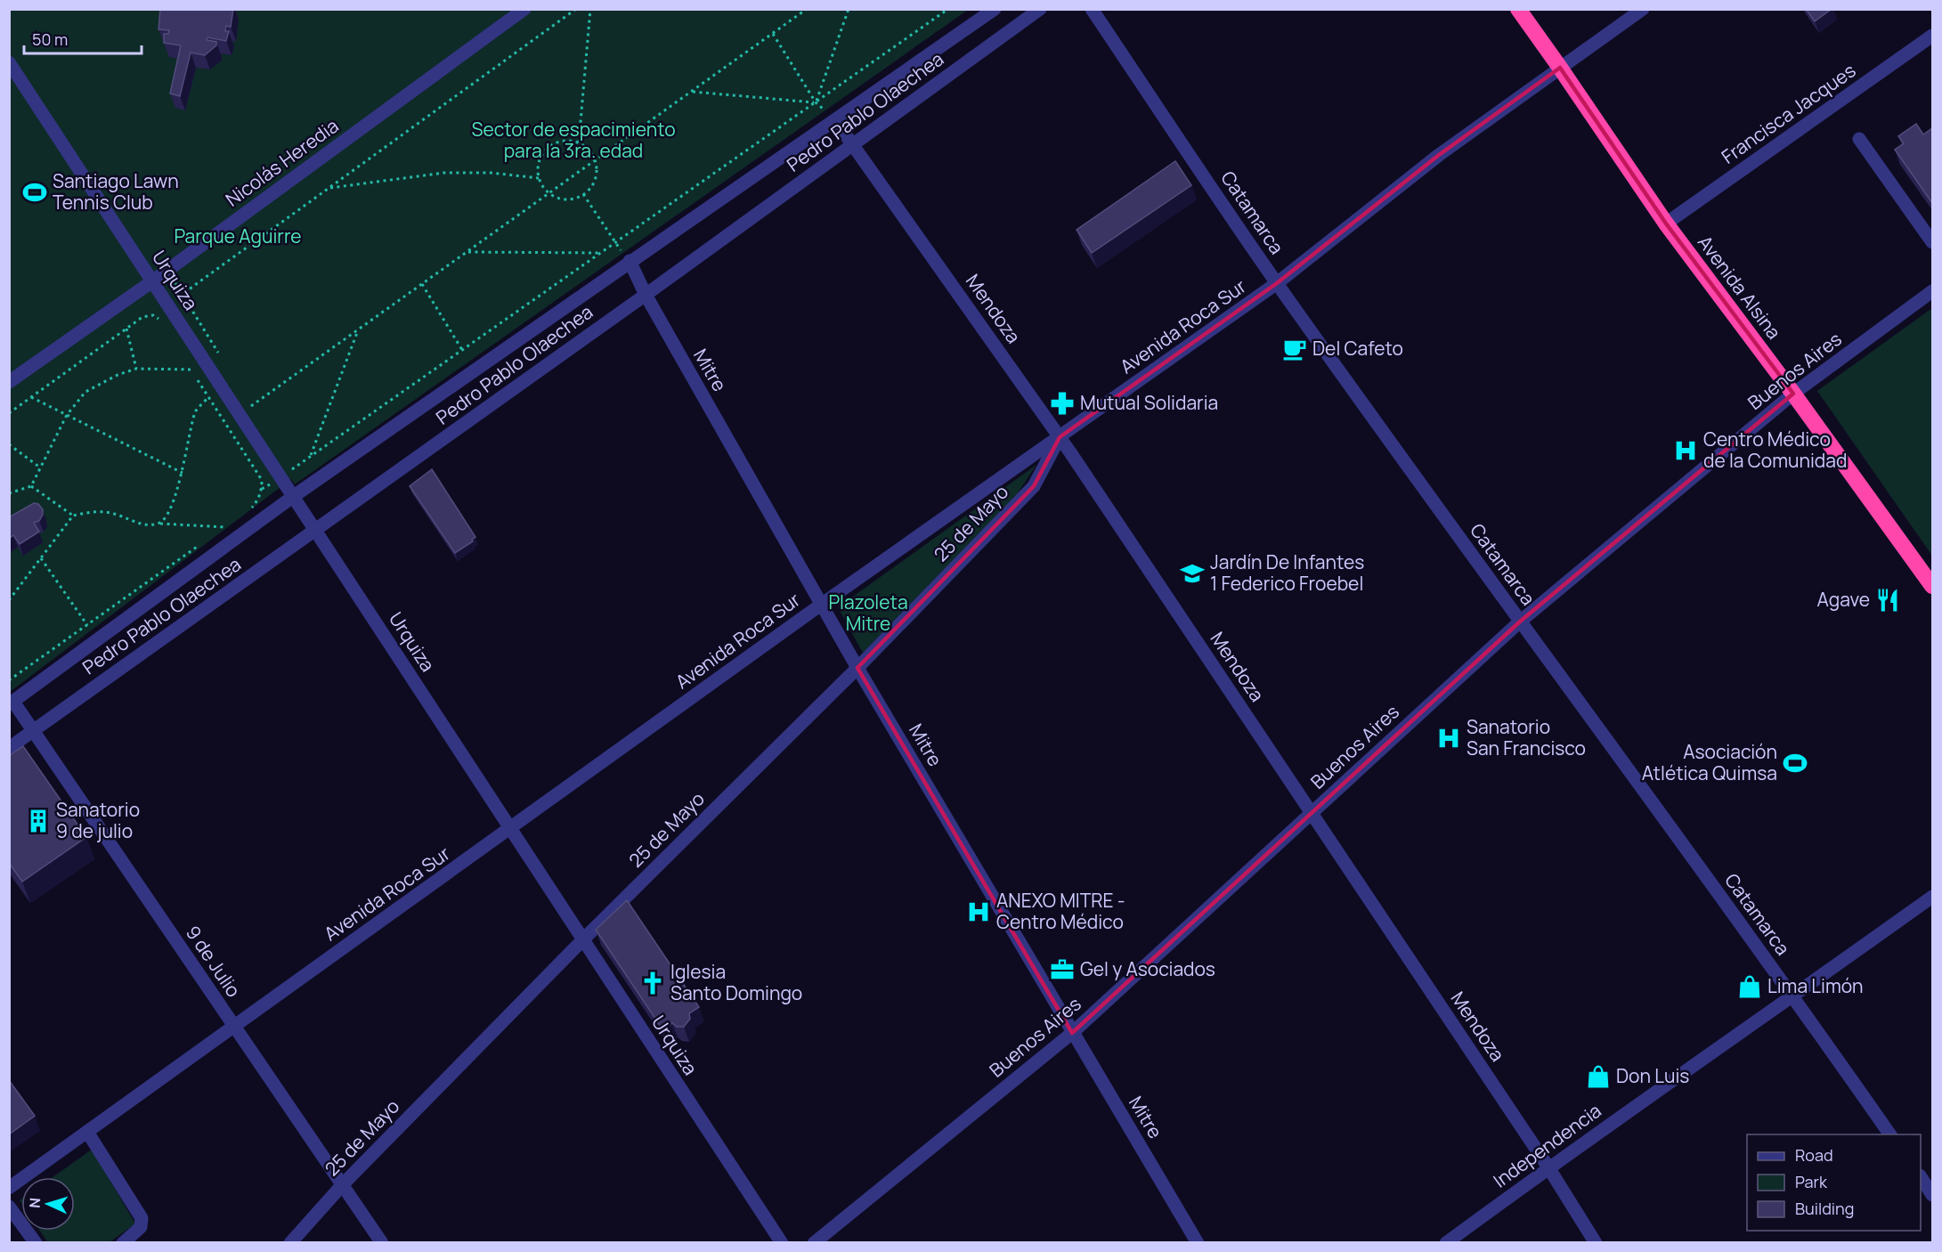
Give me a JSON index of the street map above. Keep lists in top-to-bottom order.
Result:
{
  "streets": {
    "highway": ["Avenida Alsina"],
    "street": [
      "Pedro Pablo Olaechea",
      "Francisca Jacques",
      "Nicolás Heredia",
      "Catamarca",
      "Urquiza",
      "Mendoza",
      "Avenida Roca Sur",
      "Mitre",
      "Buenos Aires",
      "25 de Mayo",
      "9 de Julio",
      "Independencia"
    ]
  },
  "crossings": [
    ["Pedro Pablo Olaechea", "Urquiza"],
    ["Pedro Pablo Olaechea", "Mendoza"],
    ["Pedro Pablo Olaechea", "Mitre"],
    ["Pedro Pablo Olaechea", "9 de Julio"],
    ["Francisca Jacques", "Avenida Alsina"],
    ["Nicolás Heredia", "Urquiza"],
    ["Catamarca", "Avenida Roca Sur"],
    ["Catamarca", "Buenos Aires"],
    ["Catamarca", "Independencia"],
    ["Urquiza", "Avenida Roca Sur"],
    ["Urquiza", "25 de Mayo"],
    ["Avenida Alsina", "Avenida Roca Sur"],
    ["Avenida Alsina", "Buenos Aires"],
    ["Mendoza", "Avenida Roca Sur"],
    ["Mendoza", "Buenos Aires"],
    ["Mendoza", "25 de Mayo"],
    ["Mendoza", "Independencia"],
    ["Avenida Roca Sur", "Mitre"],
    ["Avenida Roca Sur", "25 de Mayo"],
    ["Avenida Roca Sur", "9 de Julio"],
    ["Mitre", "Buenos Aires"],
    ["Mitre", "25 de Mayo"],
    ["25 de Mayo", "9 de Julio"]
  ],
  "parks": ["Sector de espacimiento para la 3ra. edad", "Parque Aguirre", "Plazoleta Mitre"],
  "places": {
    "sports": ["Santiago Lawn Tennis Club", "Asociación Atlética Quimsa"],
    "cafe": ["Del Cafeto"],
    "pharmacy": ["Mutual Solidaria"],
    "hospital": ["Centro Médico de la Comunidad", "Sanatorio San Francisco", "ANEXO MITRE - Centro Médico"],
    "school or university": ["Jardín De Infantes 1 Federico Froebel"],
    "restaurant": ["Agave"],
    "building": ["Sanatorio 9 de julio"],
    "office": ["Gel y Asociados"],
    "church": ["Iglesia Santo Domingo"],
    "shop": ["Lima Limón", "Don Luis"]
  },
  "legend": ["Road", "Park", "Building"],
  "scale_bar": "50 m",
  "north": "left"
}
